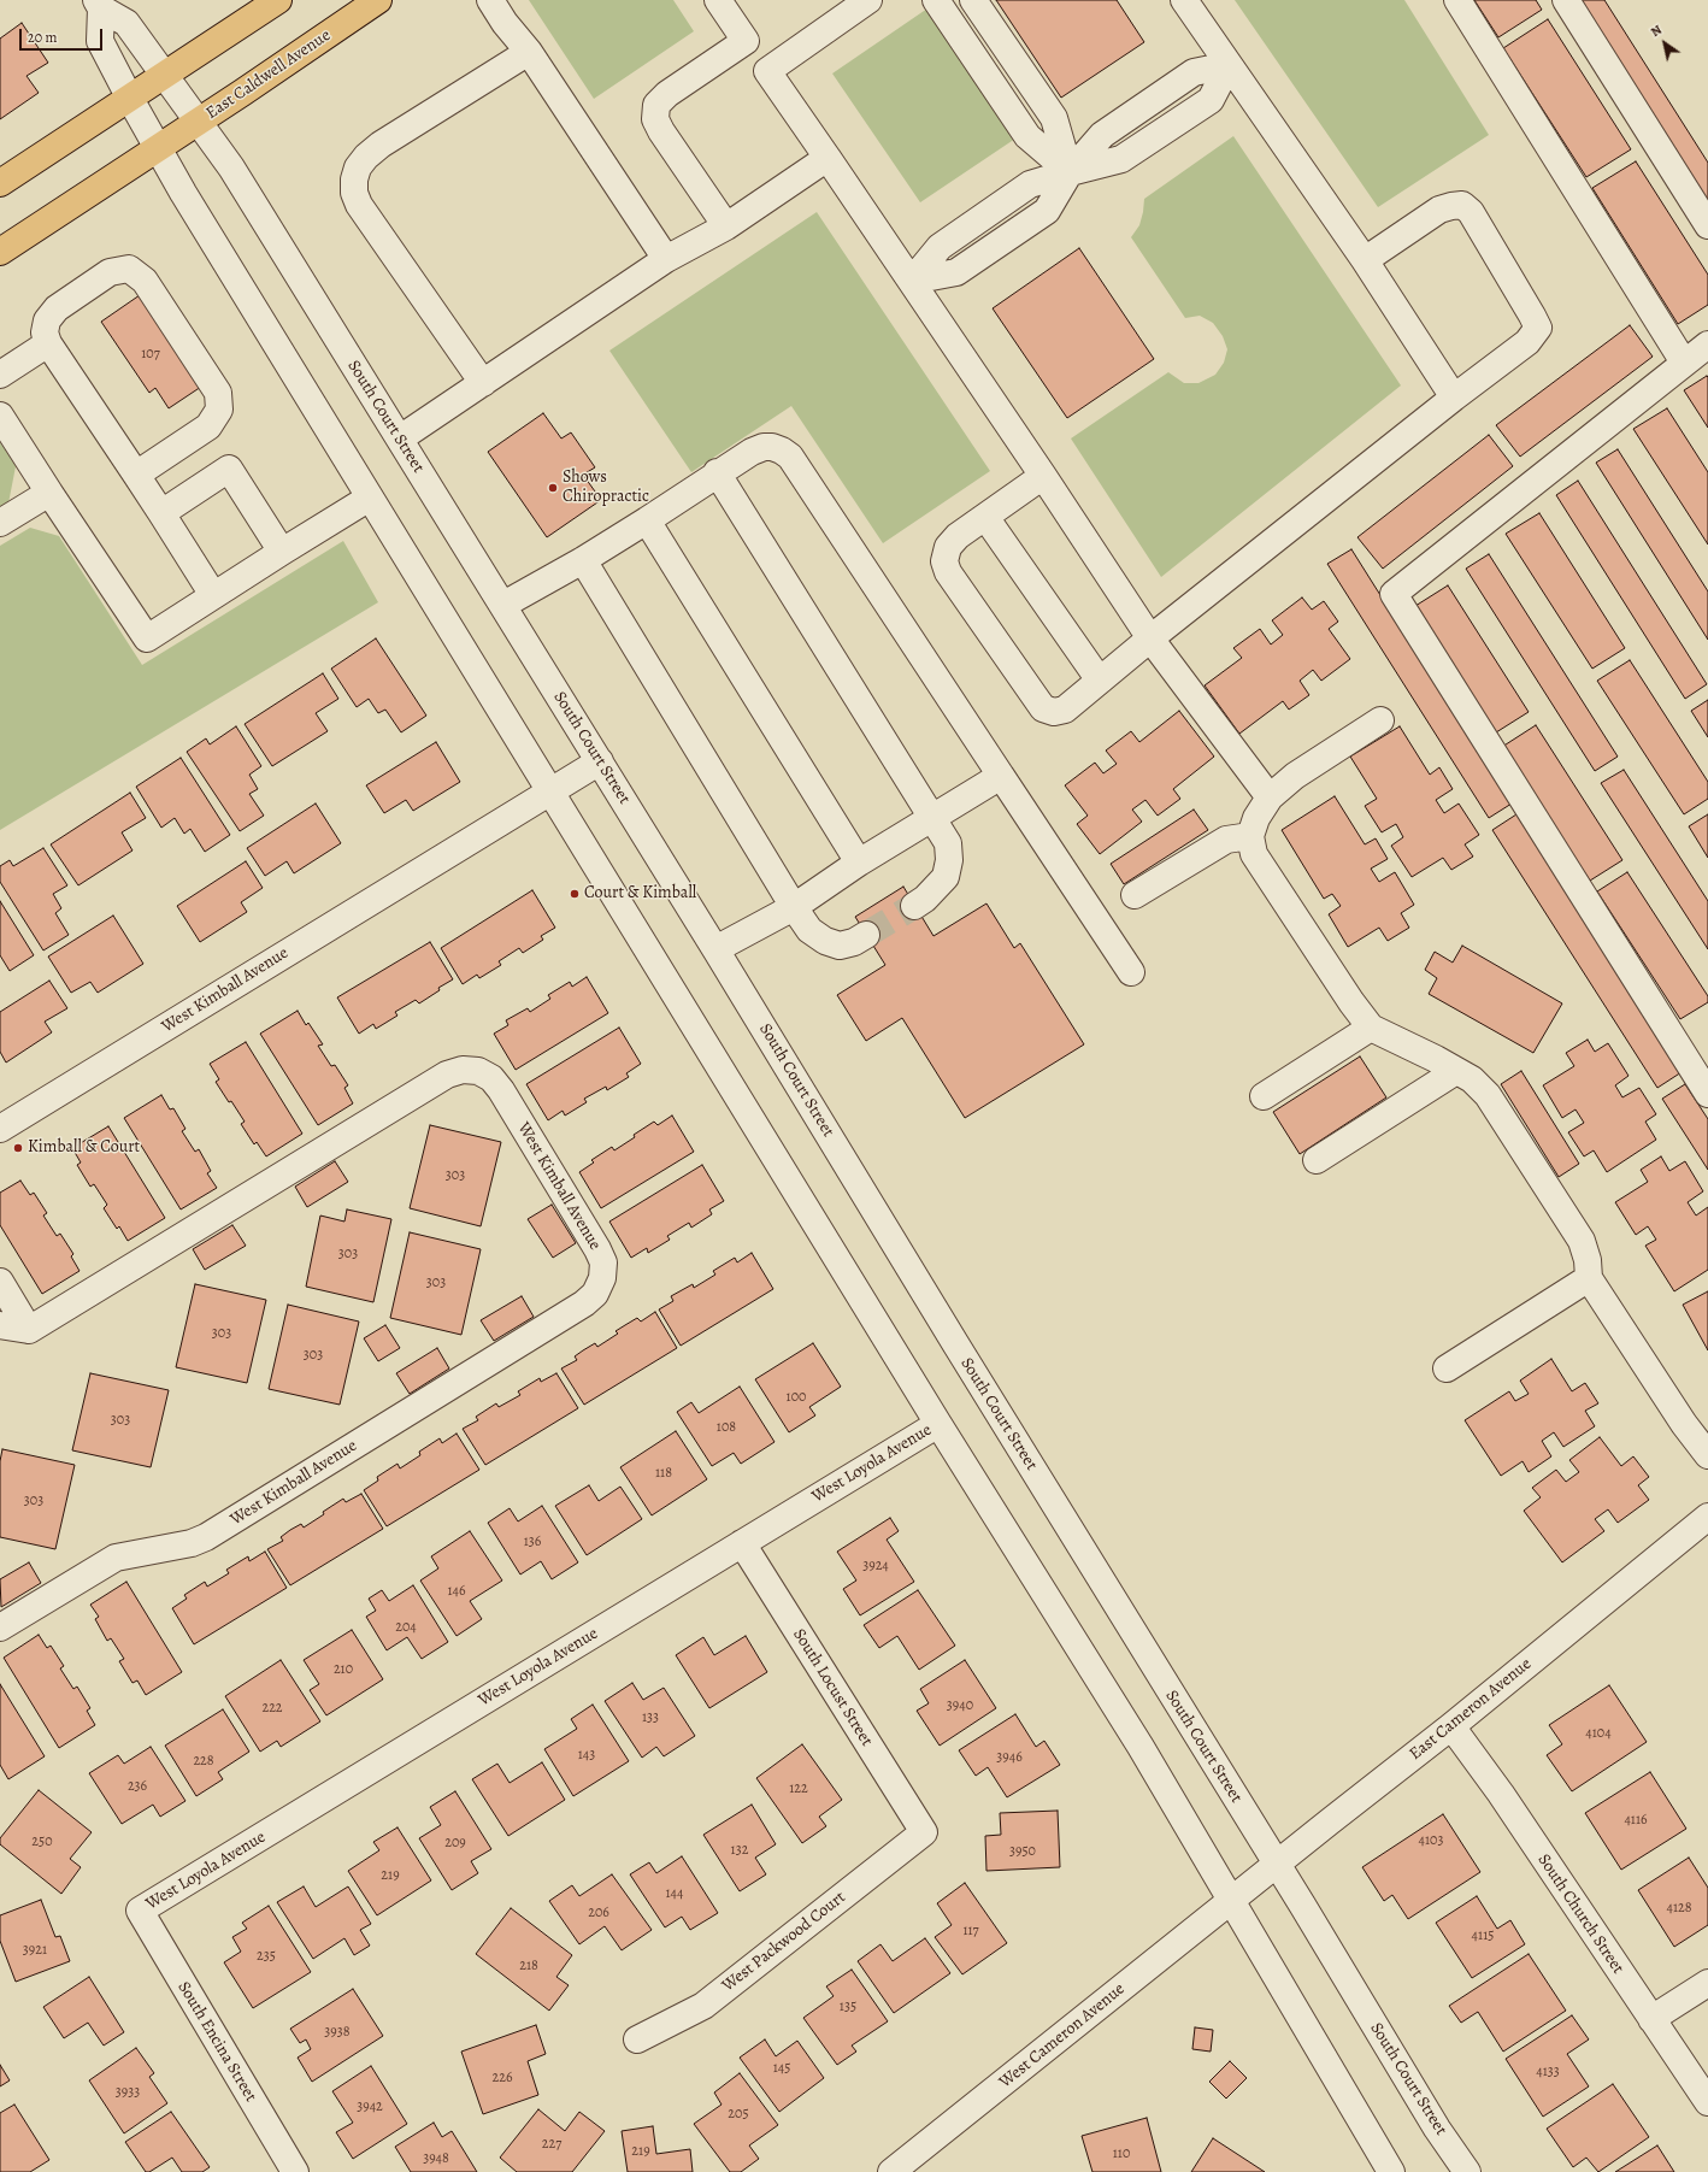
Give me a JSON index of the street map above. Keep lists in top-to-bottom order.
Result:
{
  "streets": {
    "main road": ["East Caldwell Avenue"],
    "street": [
      "South Court Street",
      "West Kimball Avenue",
      "West Loyola Avenue",
      "South Locust Street",
      "East Cameron Avenue",
      "South Church Street",
      "West Packwood Court",
      "West Cameron Avenue",
      "South Encina Street"
    ]
  },
  "crossings": [
    ["East Caldwell Avenue", "South Court Street"],
    ["South Court Street", "West Kimball Avenue"],
    ["South Court Street", "West Loyola Avenue"],
    ["South Court Street", "East Cameron Avenue"],
    ["South Court Street", "West Cameron Avenue"],
    ["West Loyola Avenue", "South Locust Street"],
    ["West Loyola Avenue", "South Encina Street"],
    ["South Locust Street", "West Packwood Court"],
    ["East Cameron Avenue", "South Church Street"],
    ["East Cameron Avenue", "West Cameron Avenue"]
  ],
  "places": ["Shows Chiropractic", "Court & Kimball", "Kimball & Court"],
  "house_numbers": [
    "107",
    "303",
    "303",
    "303",
    "303",
    "303",
    "100",
    "303",
    "108",
    "118",
    "303",
    "136",
    "3924",
    "146",
    "204",
    "210",
    "3940",
    "222",
    "133",
    "4104",
    "143",
    "3946",
    "228",
    "236",
    "122",
    "4116",
    "4103",
    "250",
    "209",
    "132",
    "3950",
    "219",
    "144",
    "4128",
    "206",
    "117",
    "4115",
    "3921",
    "235",
    "218",
    "135",
    "3938",
    "145",
    "4133",
    "226",
    "3933",
    "3942",
    "205",
    "227",
    "219",
    "110",
    "3948"
  ],
  "scale_bar": "20 m",
  "north": "top left"
}
